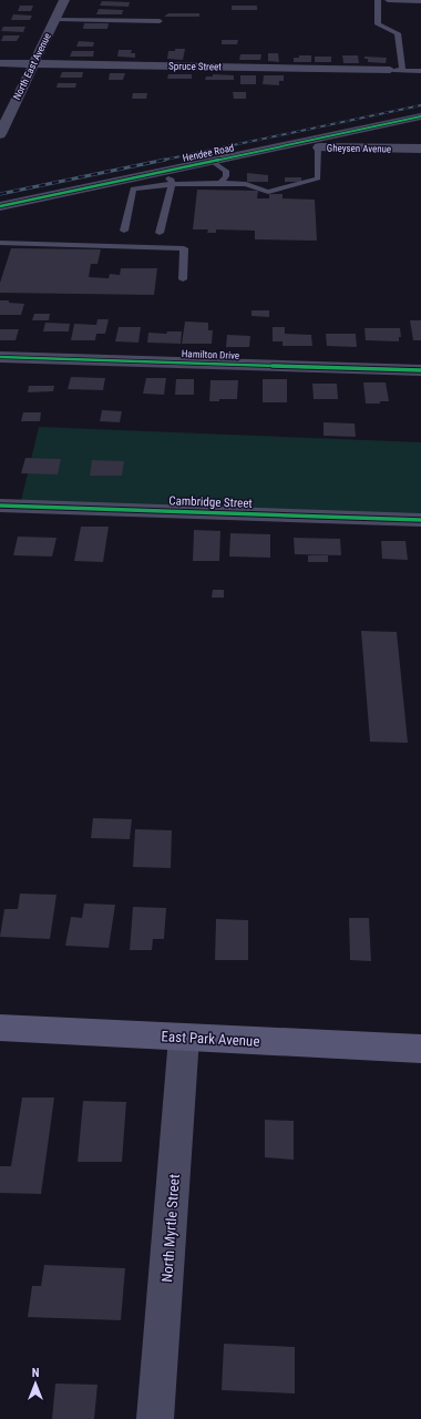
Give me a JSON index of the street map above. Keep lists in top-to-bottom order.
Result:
{
  "streets": {
    "main road": ["East Park Avenue"],
    "street": [
      "North East Avenue",
      "Spruce Street",
      "Gheysen Avenue",
      "Hendee Road",
      "Hamilton Drive",
      "Cambridge Street",
      "North Myrtle Street"
    ]
  },
  "crossings": [
    ["North East Avenue", "Spruce Street"],
    ["Gheysen Avenue", "Hendee Road"],
    ["East Park Avenue", "North Myrtle Street"]
  ],
  "north": "top"
}
